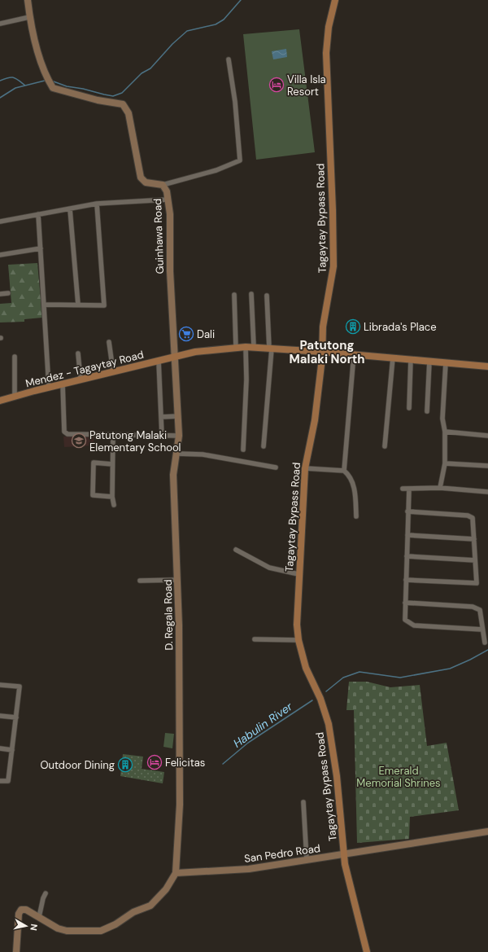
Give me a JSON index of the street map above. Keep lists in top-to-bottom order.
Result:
{
  "streets": {
    "main road": ["Tagaytay Bypass Road", "Mendez - Tagaytay Road"],
    "street": ["Guinhawa Road", "D. Regala Road", "San Pedro Road"]
  },
  "crossings": [
    ["Tagaytay Bypass Road", "Mendez - Tagaytay Road"],
    ["Tagaytay Bypass Road", "San Pedro Road"],
    ["Guinhawa Road", "Mendez - Tagaytay Road"],
    ["Guinhawa Road", "D. Regala Road"],
    ["Mendez - Tagaytay Road", "D. Regala Road"],
    ["D. Regala Road", "San Pedro Road"]
  ],
  "districts": ["Patutong Malaki North"],
  "water": ["Habulin River"],
  "parks": ["Emerald Memorial Shrines"],
  "places": {
    "hotel": ["Villa Isla Resort", "Felicitas"],
    "building": ["Librada's Place", "Outdoor Dining"],
    "supermarket": ["Dali"],
    "school or university": ["Patutong Malaki Elementary School"]
  },
  "north": "right"
}
